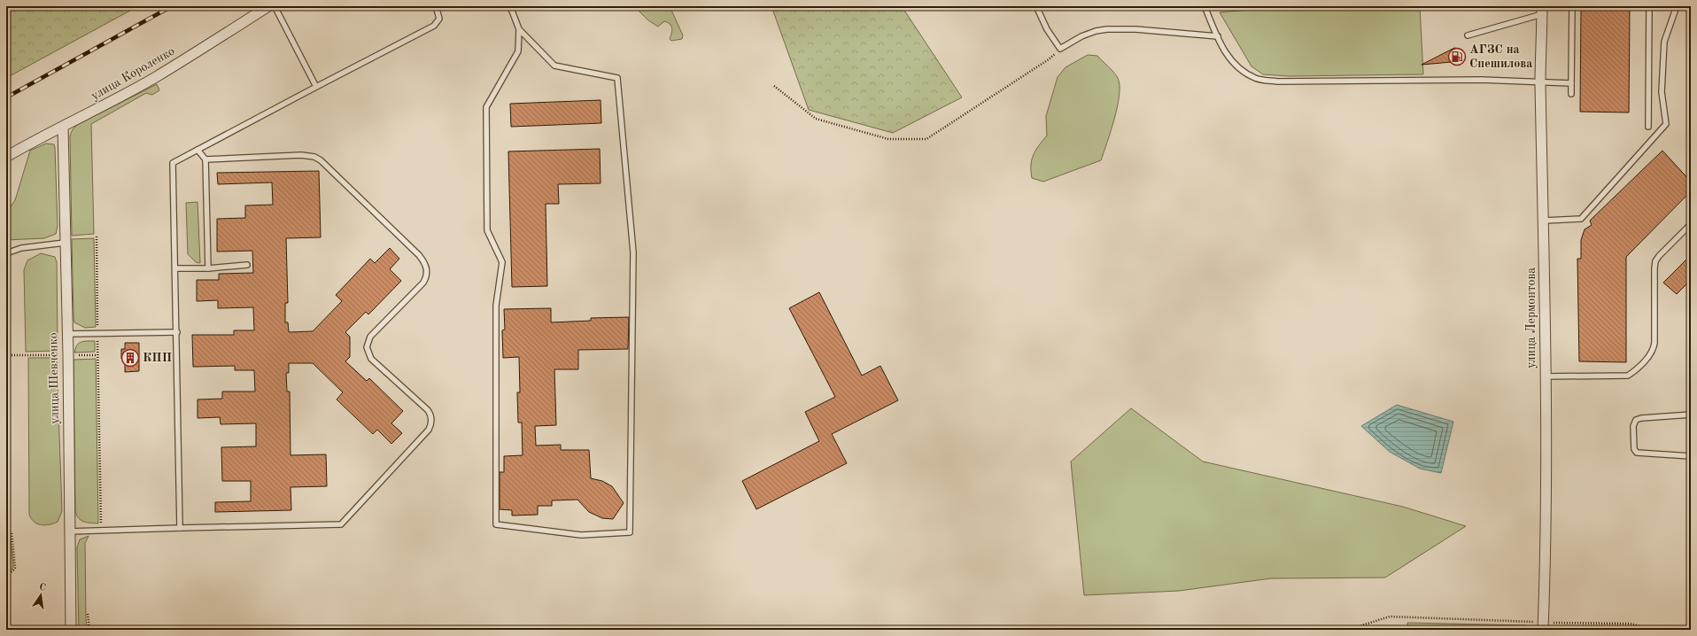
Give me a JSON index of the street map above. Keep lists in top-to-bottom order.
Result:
{
  "streets": {
    "street": ["улица Короленко", "улица Лермонтова", "улица Шевченко"]
  },
  "crossings": [
    ["улица Короленко", "улица Шевченко"]
  ],
  "places": {
    "fuel station": ["АГЗС на Спешилова"],
    "building": ["КПП"]
  },
  "north": "top"
}
